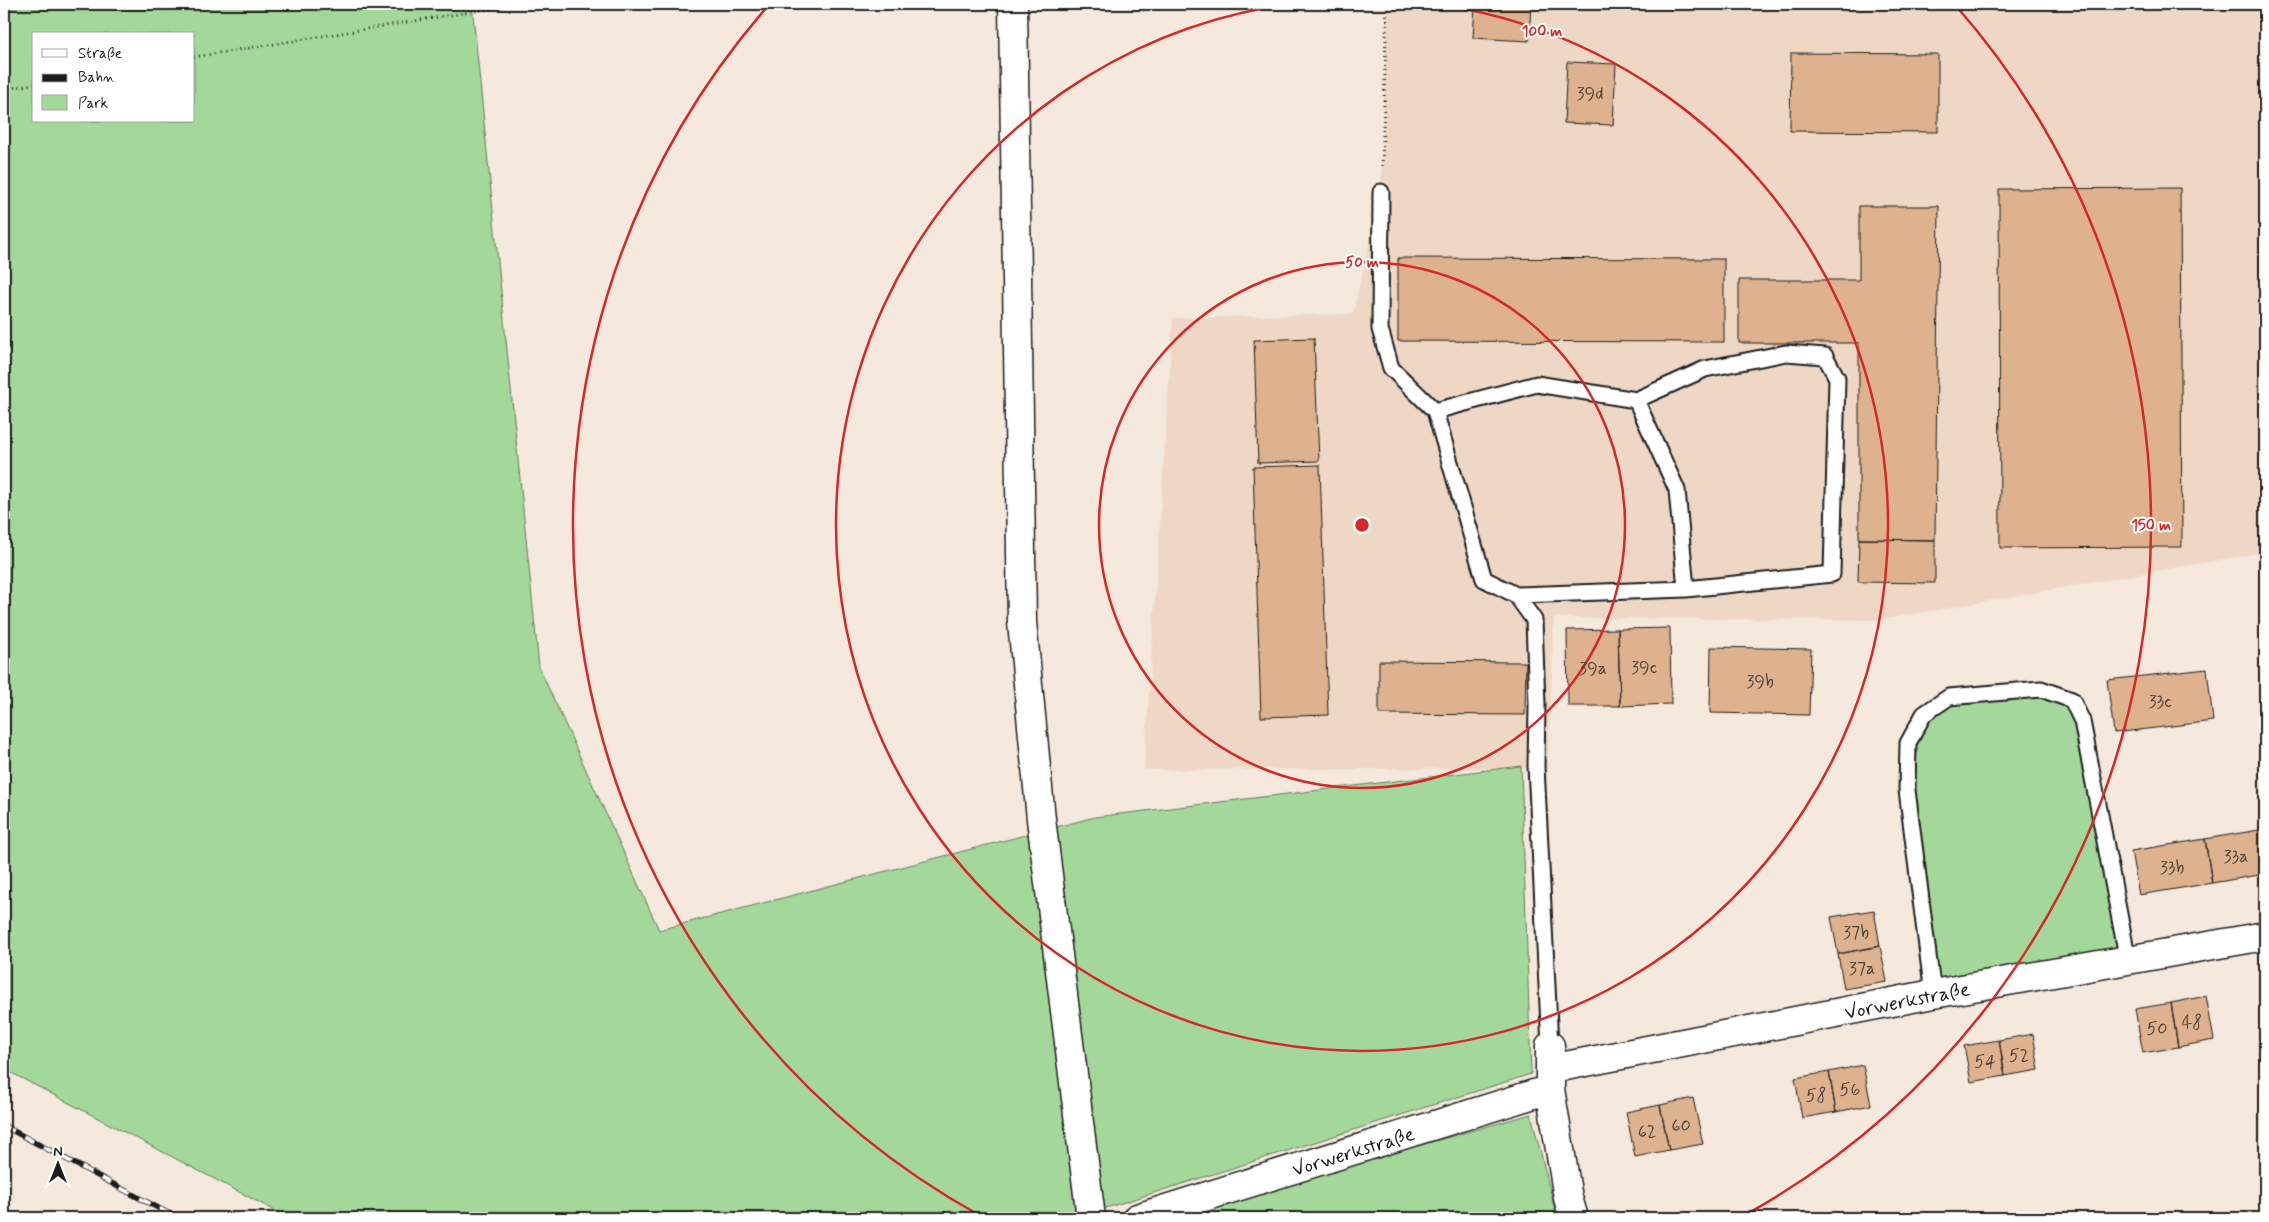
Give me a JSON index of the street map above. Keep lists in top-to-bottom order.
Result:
{
  "streets": {
    "street": ["Vorwerkstraße"]
  },
  "house_numbers": [
    "39d",
    "39c",
    "39a",
    "39b",
    "33c",
    "33a",
    "33b",
    "37b",
    "37a",
    "48",
    "50",
    "52",
    "54",
    "56",
    "58",
    "60",
    "62"
  ],
  "legend": ["Straße", "Bahn", "Park"],
  "north": "top",
  "rings": ["100 m", "50 m", "150 m"]
}
